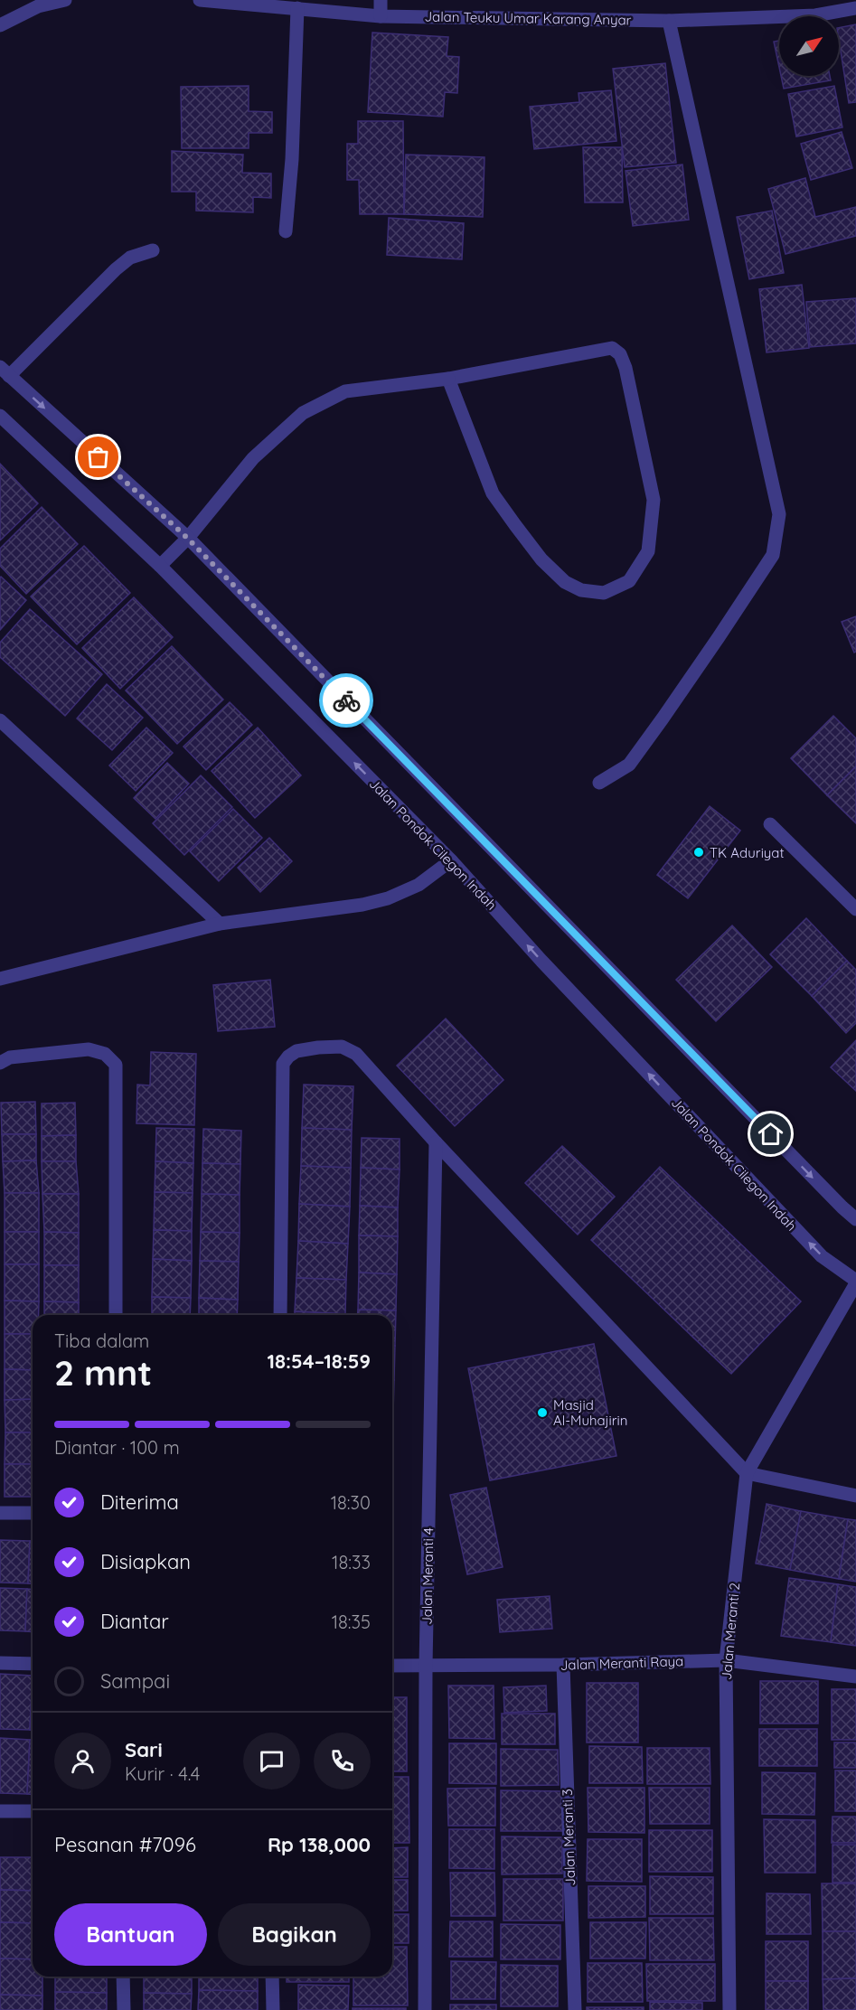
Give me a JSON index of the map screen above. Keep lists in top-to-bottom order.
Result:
{
  "streets": {
    "street": [
      "Jalan Teuku Umar Karang Anyar",
      "Jalan Pondok Cilegon Indah",
      "Jalan Meranti 4",
      "Jalan Meranti 2",
      "Jalan Meranti Raya",
      "Jalan Meranti 3"
    ]
  },
  "crossings": [
    ["Jalan Pondok Cilegon Indah", "Jalan Meranti 2"],
    ["Jalan Meranti 4", "Jalan Meranti Raya"],
    ["Jalan Meranti 2", "Jalan Meranti Raya"],
    ["Jalan Meranti Raya", "Jalan Meranti 3"]
  ],
  "places": ["TK Aduriyat", "Masjid Al-Muhajirin"],
  "north": "top right",
  "page": {
    "heading": ["2 mnt", "Tiba dalam", "18:54–18:59"],
    "panel": [
      "Sari",
      "Kurir · 4.4",
      "Pesanan #7096",
      "Rp 138,000"
    ],
    "bar": "Diantar · 100 m",
    "list": [
      ["Diterima", "18:30"],
      ["Disiapkan", "18:33"],
      ["Diantar", "18:35"],
      "Sampai"
    ],
    "buttons": ["Bantuan", "Bagikan"]
  }
}
